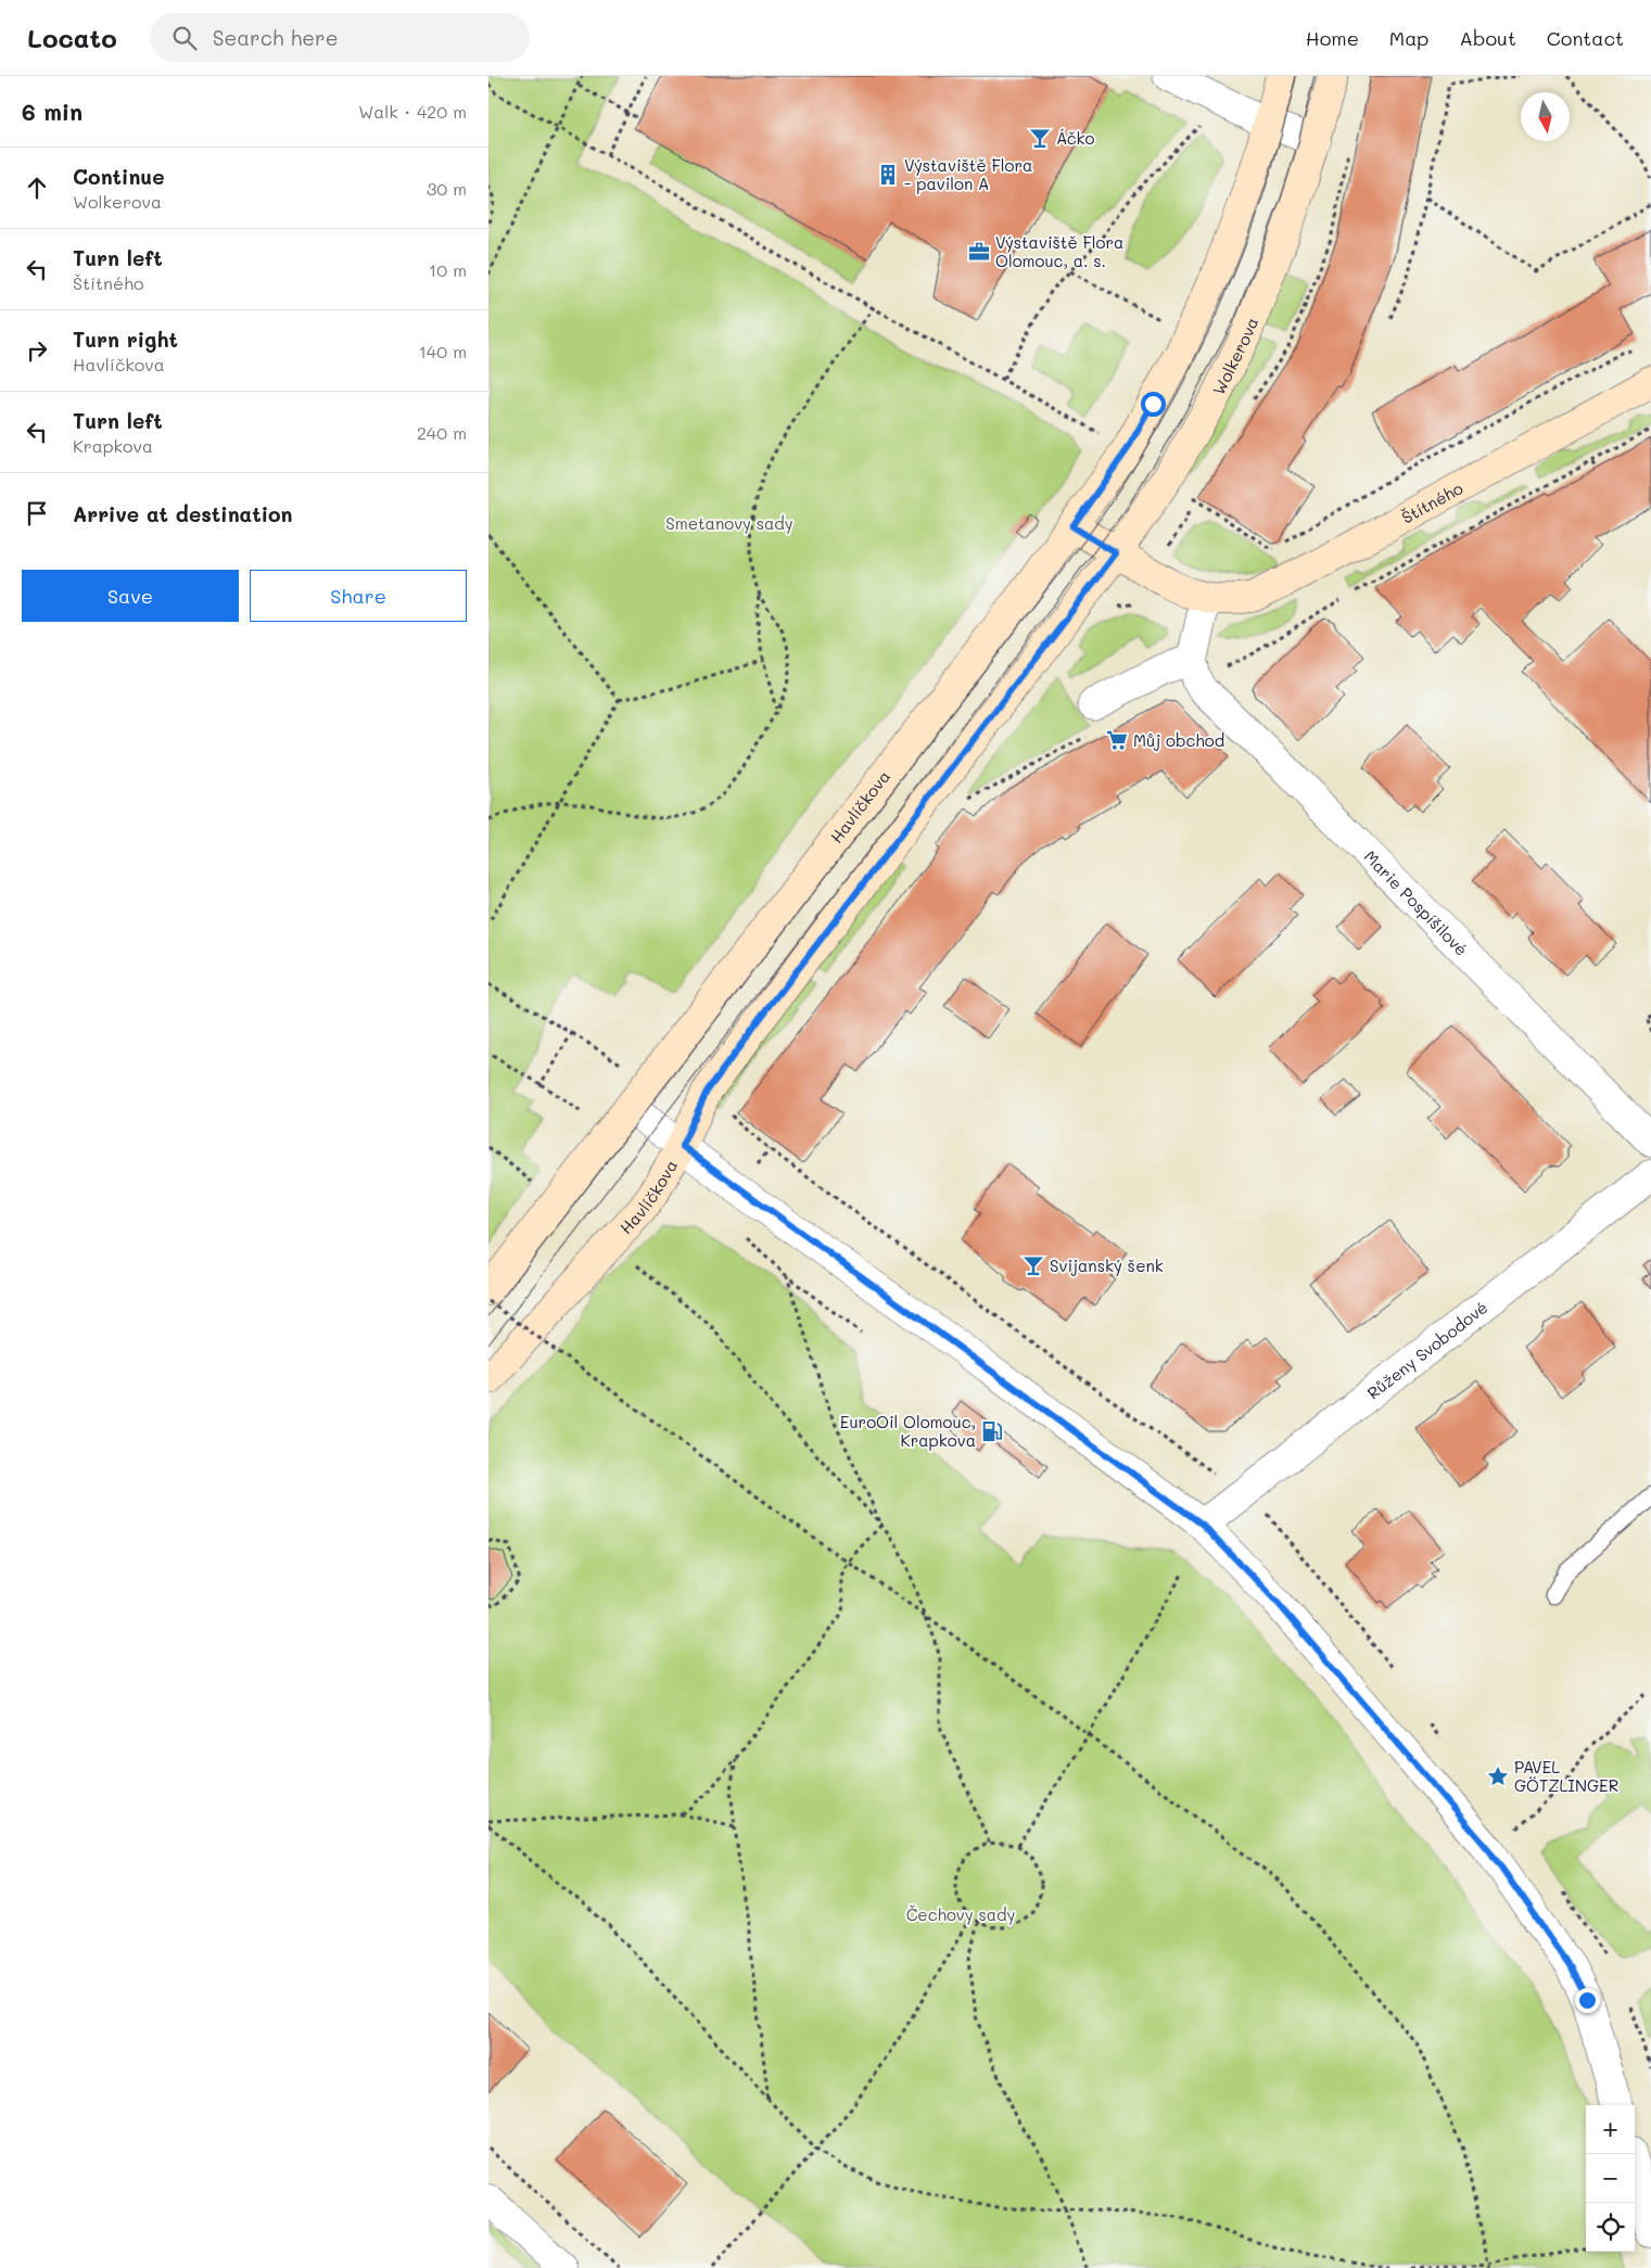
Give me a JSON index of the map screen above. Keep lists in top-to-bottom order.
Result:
{
  "streets": {
    "street": [
      "Wolkerova",
      "Štítného",
      "Havlíčkova",
      "Marie Pospíšilové",
      "Růženy Svobodové"
    ]
  },
  "crossings": [
    ["Wolkerova", "Štítného"],
    ["Wolkerova", "Havlíčkova"],
    ["Štítného", "Havlíčkova"]
  ],
  "parks": ["Smetanovy sady", "Čechovy sady"],
  "places": {
    "bar": ["Áčko", "Svijanský šenk"],
    "building": ["Výstaviště Flora - pavilon A"],
    "office": ["Výstaviště Flora Olomouc, a. s."],
    "supermarket": ["Můj obchod"],
    "fuel station": ["EuroOil Olomouc, Krapkova"],
    "place": ["PAVEL GÖTZLINGER"]
  },
  "north": "bottom",
  "page": {
    "header": "Locato",
    "search": "Search here",
    "nav": [
      "Home",
      "Map",
      "About",
      "Contact"
    ],
    "heading": ["6 min", "Walk · 420 m"],
    "list": [
      ["Continue", "Wolkerova", "30 m"],
      ["Turn left", "Štítného", "10 m"],
      ["Turn right", "Havlíčkova", "140 m"],
      ["Turn left", "Krapkova", "240 m"],
      "Arrive at destination"
    ],
    "buttons": ["Save", "Share"],
    "map_buttons": ["+", "−"]
  }
}
